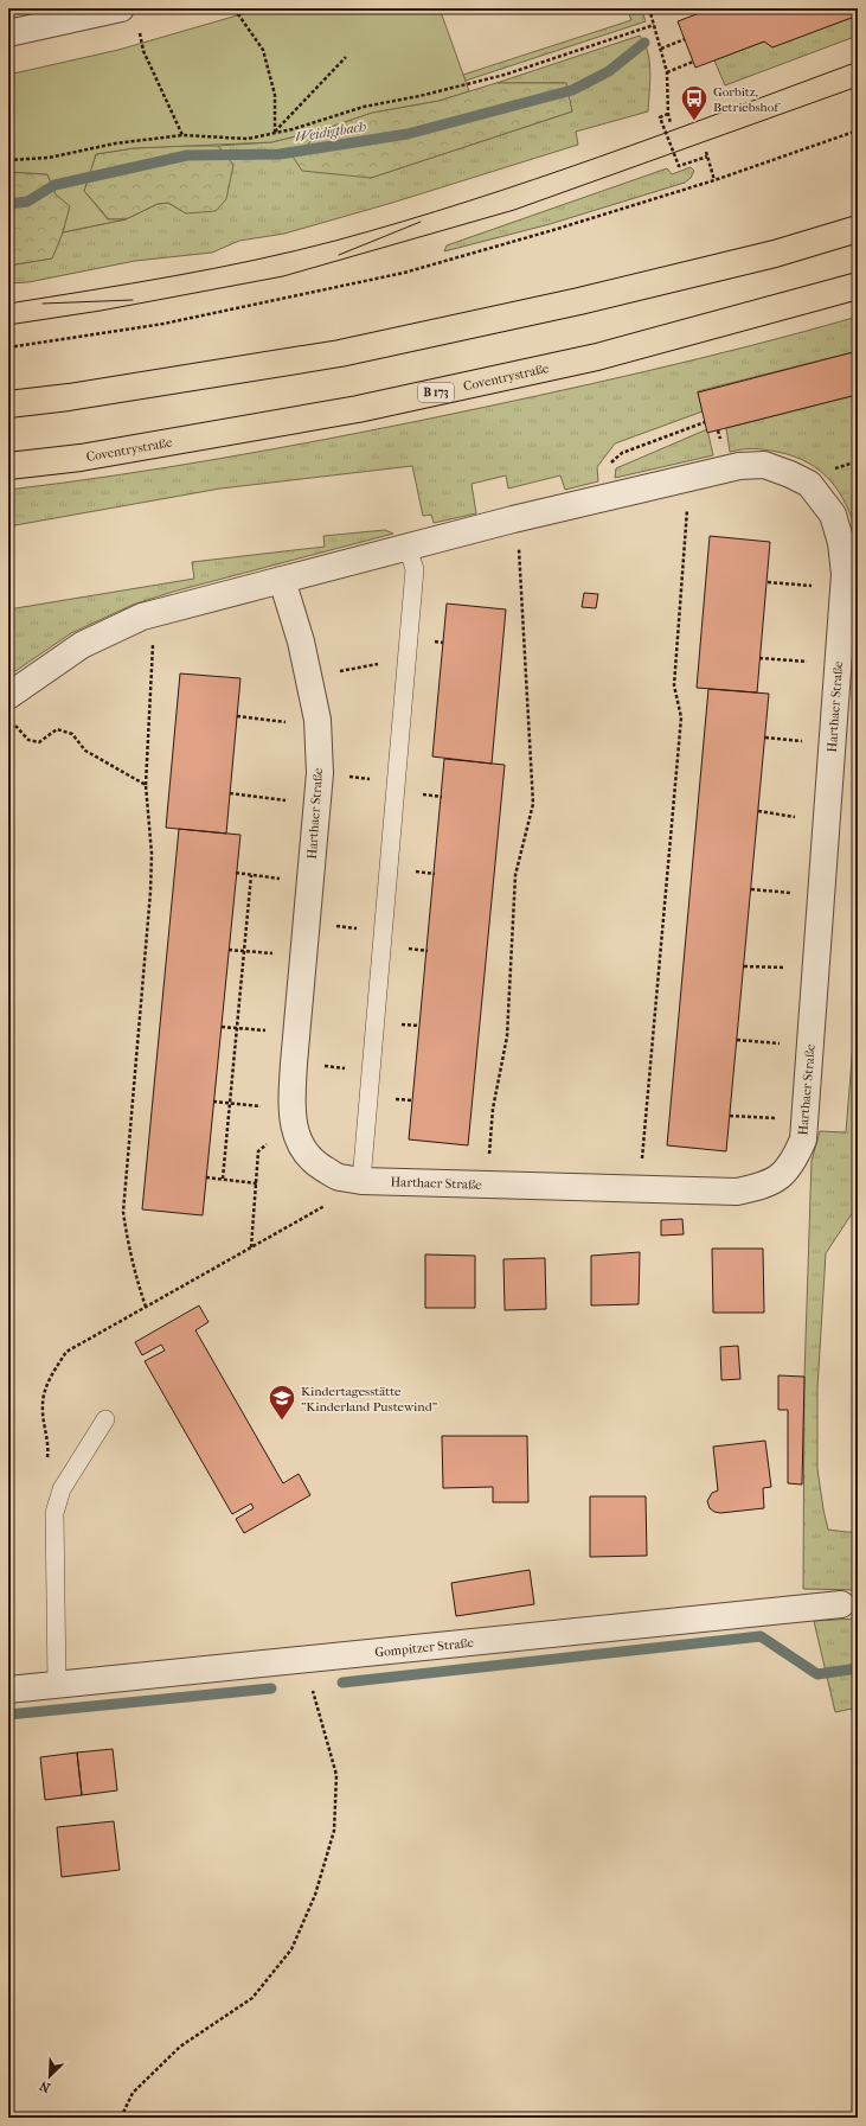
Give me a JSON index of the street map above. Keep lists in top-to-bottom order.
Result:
{
  "streets": {
    "highway": ["Coventrystraße", "B 173"],
    "street": ["Harthaer Straße", "Gompitzer Straße"]
  },
  "water": ["Weidigtbach"],
  "places": {
    "bus stop": ["Gorbitz, Betriebshof"],
    "school or university": ["Kindertagesstätte \"Kinderland Pustewind\""]
  },
  "north": "bottom left"
}
